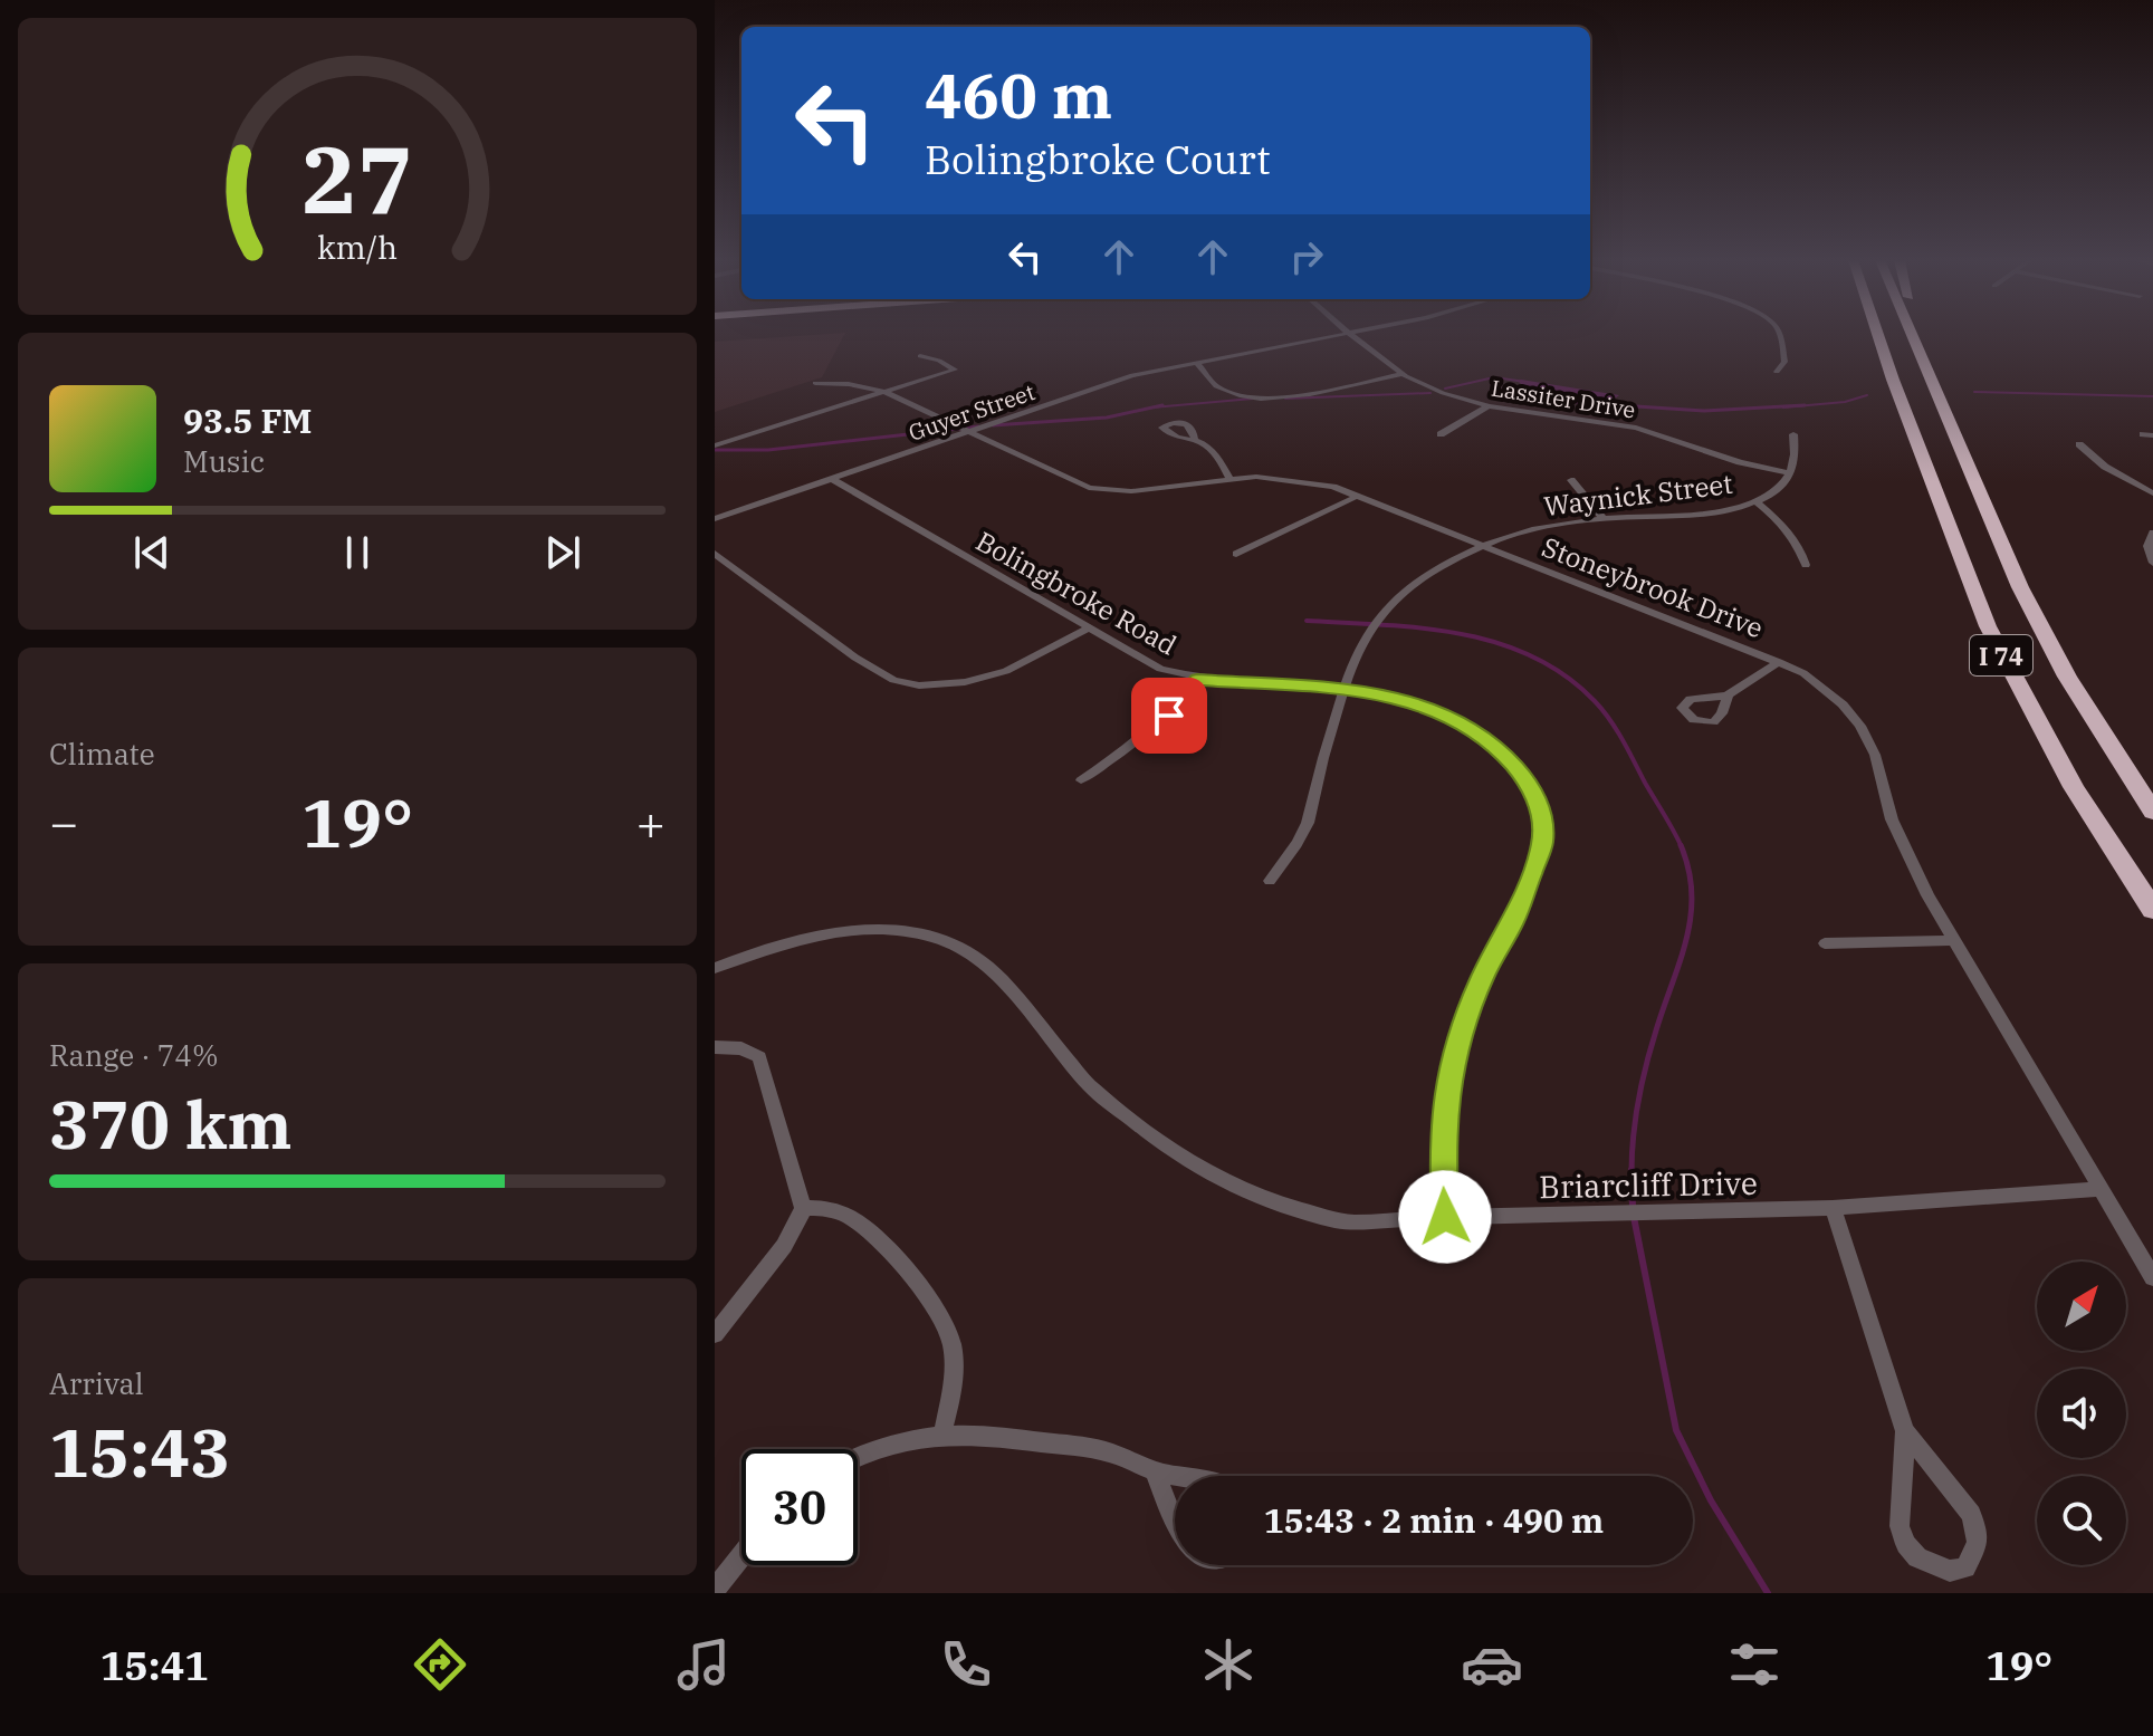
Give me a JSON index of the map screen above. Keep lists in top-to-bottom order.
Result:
{
  "streets": {
    "highway": ["I 74"],
    "street": [
      "Lassiter Drive",
      "Guyer Street",
      "Waynick Street",
      "Stoneybrook Drive",
      "Bolingbroke Road",
      "Briarcliff Drive"
    ]
  },
  "crossings": [
    ["Lassiter Drive", "Waynick Street"],
    ["Guyer Street", "Stoneybrook Drive"],
    ["Guyer Street", "Bolingbroke Road"],
    ["Waynick Street", "Stoneybrook Drive"],
    ["Waynick Street", "Bolingbroke Road"],
    ["Stoneybrook Drive", "Briarcliff Drive"],
    ["Bolingbroke Road", "Briarcliff Drive"]
  ],
  "north": "top right",
  "page": {
    "turn": ["460 m", "Bolingbroke Court"],
    "song": ["93.5 FM", "Music"],
    "tile": [
      "Climate",
      ["Range · 74%", "370 km"],
      ["Arrival", "15:43"]
    ],
    "heat": ["−", "19°", "+"],
    "limit": "30",
    "trip": "15:43 · 2 min · 490 m",
    "tabs": ["15:41", "19°"],
    "gauge": ["27", "km/h"]
  }
}
